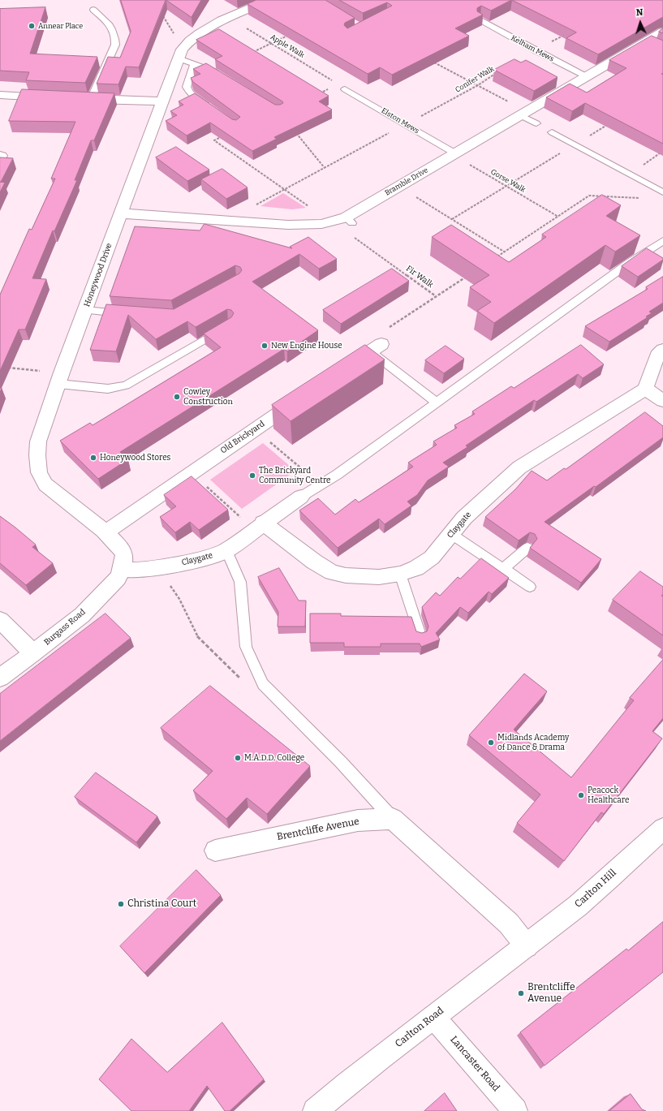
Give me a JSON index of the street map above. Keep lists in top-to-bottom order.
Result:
{
  "streets": {
    "street": [
      "Bramble Drive",
      "Honeywood Drive",
      "Old Brickyard",
      "Claygate",
      "Burgass Road",
      "Brentcliffe Avenue",
      "Carlton Hill",
      "Carlton Road",
      "Lancaster Road"
    ],
    "lane": ["Kelham Mews", "Elston Mews"],
    "path": [
      "Apple Walk",
      "Conifer Walk",
      "Gorse Walk",
      "Fir Walk"
    ]
  },
  "crossings": [
    ["Apple Walk", "Honeywood Drive"],
    ["Kelham Mews", "Bramble Drive"],
    ["Conifer Walk", "Elston Mews"],
    ["Conifer Walk", "Bramble Drive"],
    ["Conifer Walk", "Fir Walk"],
    ["Elston Mews", "Gorse Walk"],
    ["Elston Mews", "Bramble Drive"],
    ["Gorse Walk", "Bramble Drive"],
    ["Bramble Drive", "Honeywood Drive"],
    ["Bramble Drive", "Fir Walk"],
    ["Honeywood Drive", "Old Brickyard"],
    ["Honeywood Drive", "Claygate"],
    ["Honeywood Drive", "Burgass Road"],
    ["Claygate", "Burgass Road"],
    ["Carlton Hill", "Carlton Road"],
    ["Carlton Road", "Lancaster Road"]
  ],
  "places": [
    "Annear Place",
    "New Engine House",
    "Cowley Construction",
    "Honeywood Stores",
    "The Brickyard Community Centre",
    "Midlands Academy of Dance & Drama",
    "M.A.D.D. College",
    "Peacock Healthcare",
    "Christina Court",
    "Brentcliffe Avenue"
  ],
  "north": "top"
}
